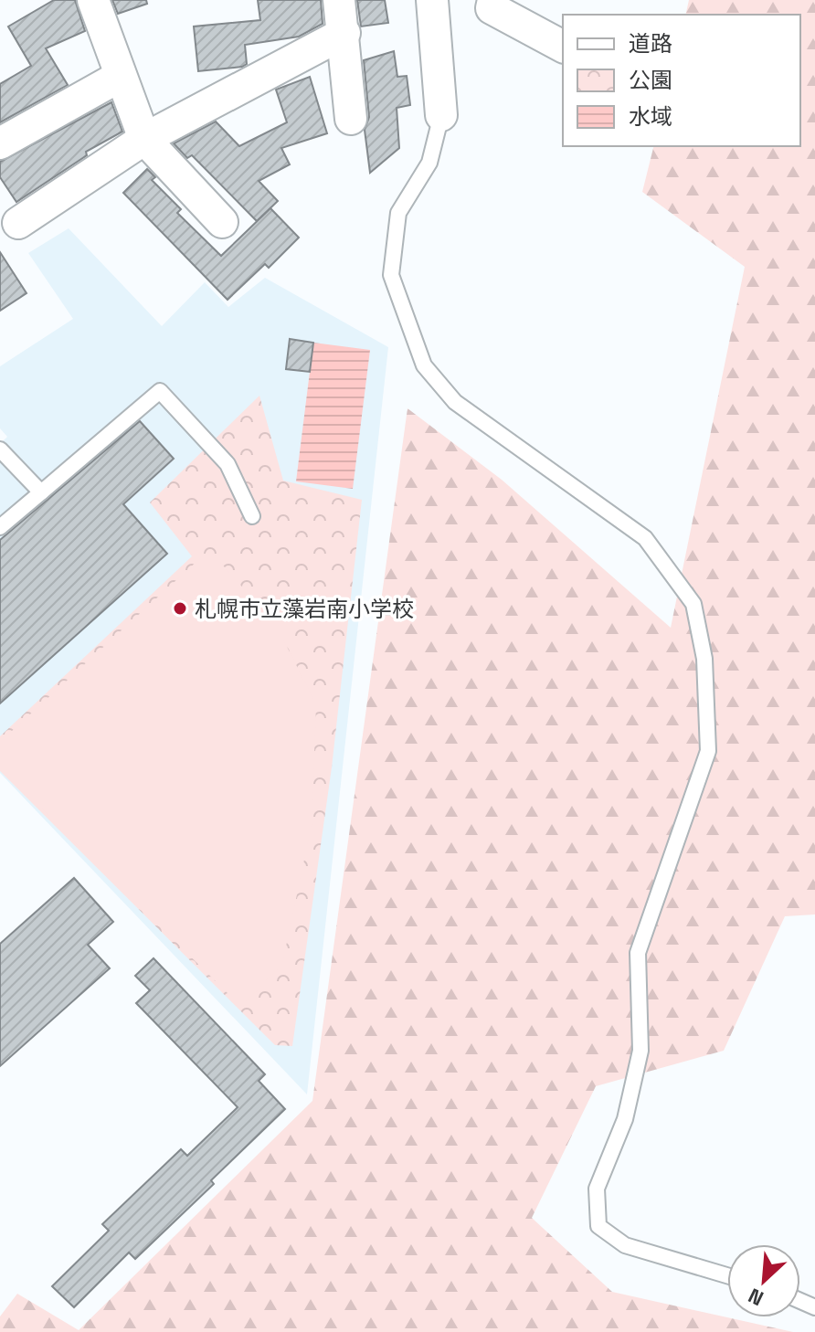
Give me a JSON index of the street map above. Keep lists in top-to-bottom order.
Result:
{
  "places": ["札幌市立藻岩南小学校"],
  "legend": ["道路", "公園", "水域"],
  "north": "bottom left"
}
